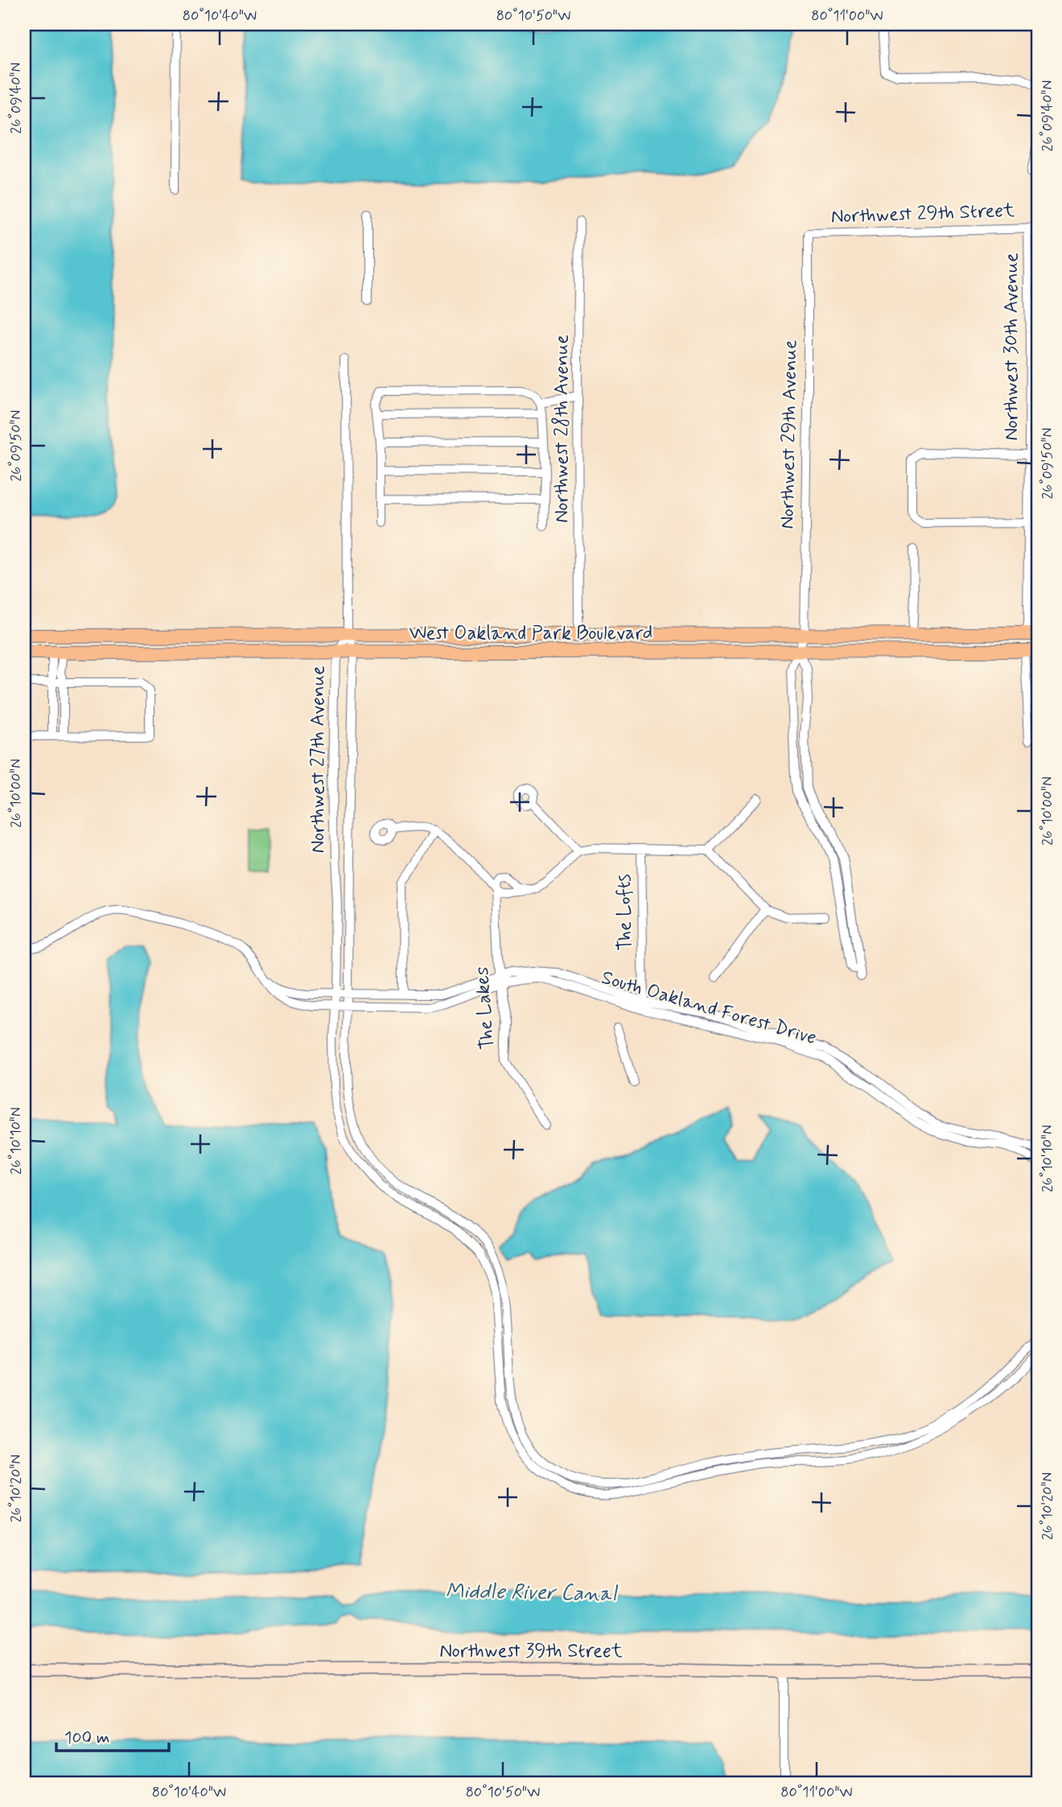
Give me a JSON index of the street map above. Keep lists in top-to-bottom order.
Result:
{
  "streets": {
    "main road": ["West Oakland Park Boulevard"],
    "street": [
      "Northwest 29th Street",
      "Northwest 30th Avenue",
      "Northwest 28th Avenue",
      "Northwest 29th Avenue",
      "Northwest 27th Avenue",
      "The Lofts",
      "The Lakes",
      "South Oakland Forest Drive",
      "Northwest 39th Street"
    ]
  },
  "crossings": [
    ["Northwest 29th Street", "Northwest 30th Avenue"],
    ["Northwest 29th Street", "Northwest 29th Avenue"],
    ["Northwest 30th Avenue", "West Oakland Park Boulevard"],
    ["Northwest 28th Avenue", "West Oakland Park Boulevard"],
    ["Northwest 29th Avenue", "West Oakland Park Boulevard"],
    ["West Oakland Park Boulevard", "Northwest 27th Avenue"],
    ["Northwest 27th Avenue", "South Oakland Forest Drive"],
    ["The Lofts", "South Oakland Forest Drive"],
    ["The Lakes", "South Oakland Forest Drive"]
  ],
  "water": ["Middle River Canal"],
  "scale_bar": "100 m",
  "coordinates": [
    "80°10'40\"W",
    "80°10'50\"W",
    "80°11'00\"W",
    "26°09'40\"N",
    "26°09'50\"N",
    "26°10'00\"N",
    "26°10'10\"N",
    "26°10'20\"N"
  ]
}
